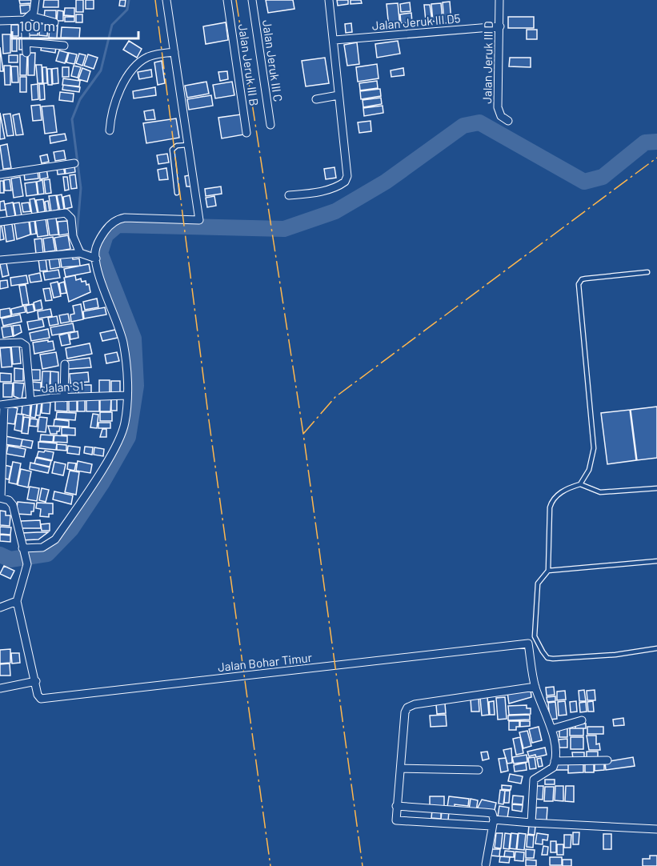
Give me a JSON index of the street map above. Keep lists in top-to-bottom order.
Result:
{
  "streets": {
    "street": [
      "Jalan Jeruk III D5",
      "Jalan Jeruk III C",
      "Jalan Jeruk III D",
      "Jalan Jeruk III B",
      "Jalan S1",
      "Jalan Bohar Timur"
    ]
  },
  "crossings": [
    ["Jalan Jeruk III D5", "Jalan Jeruk III D"]
  ],
  "scale_bar": "100 m"
}
